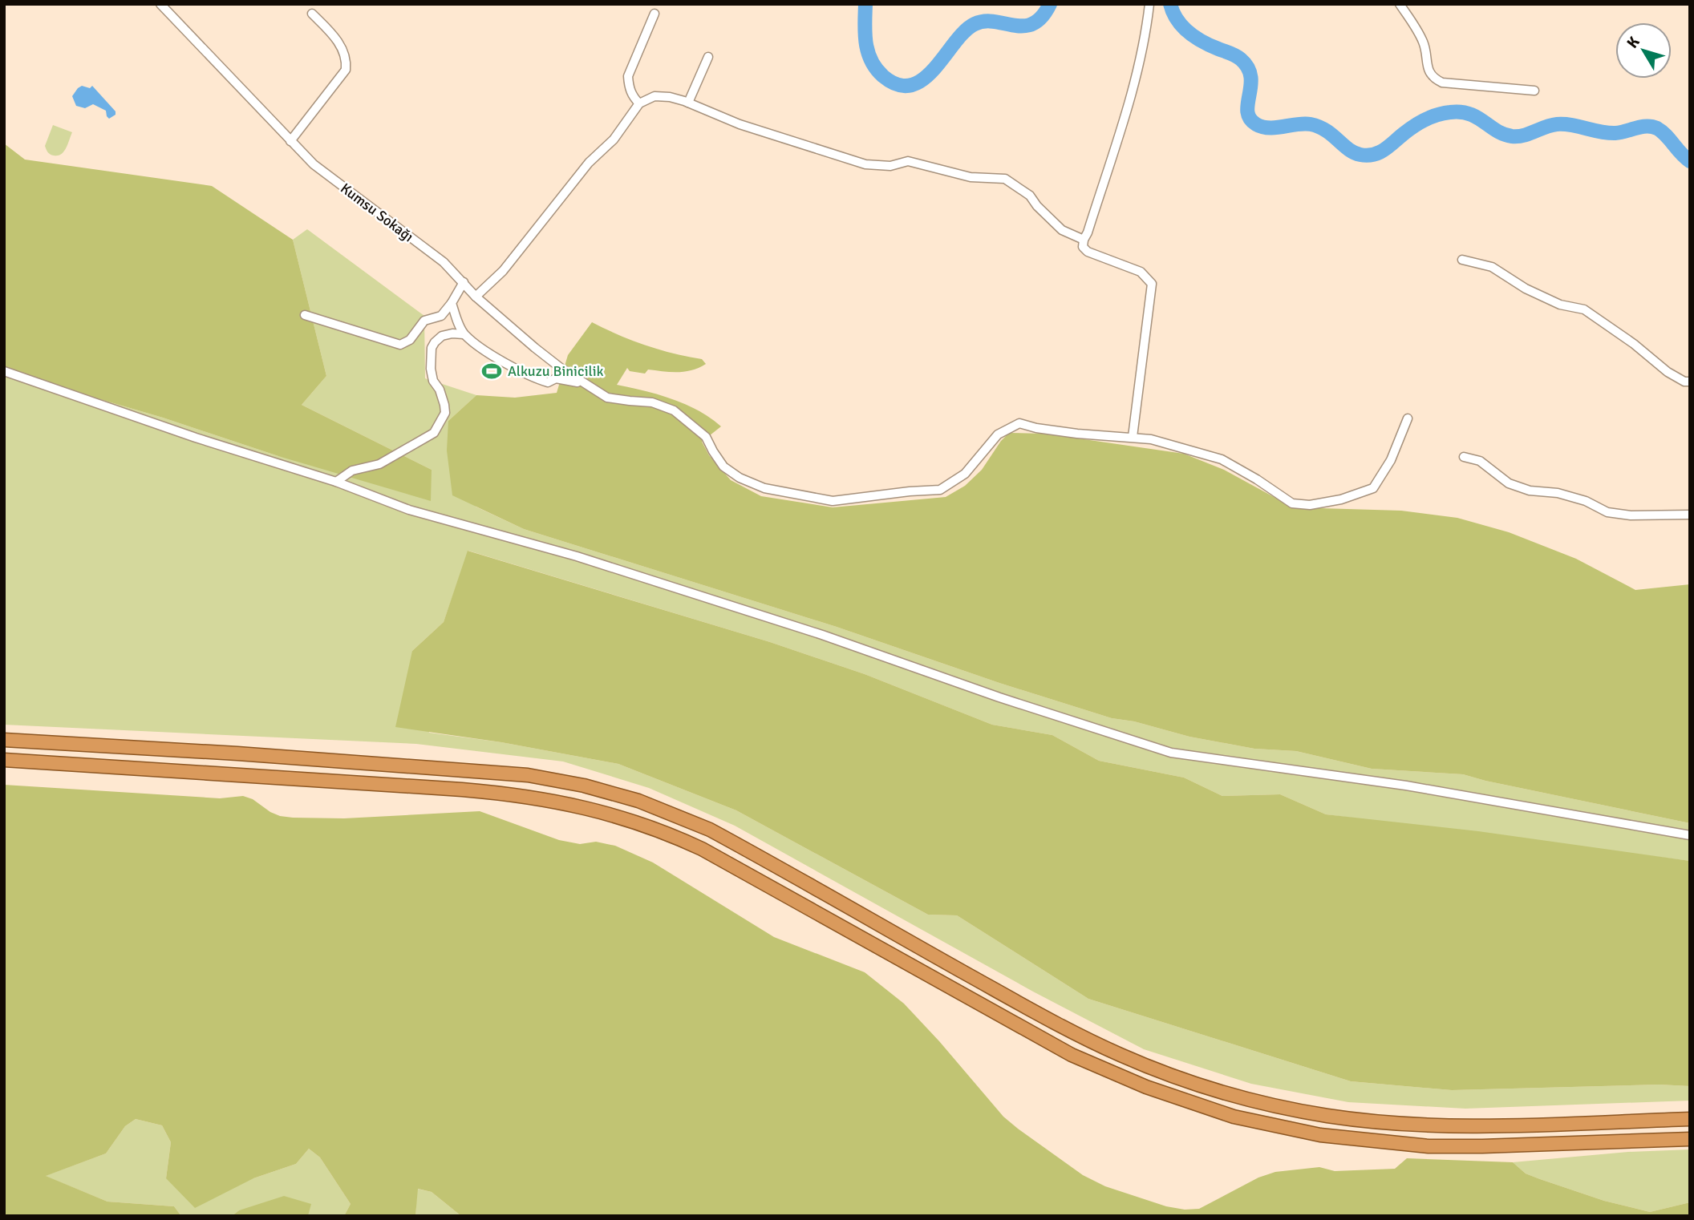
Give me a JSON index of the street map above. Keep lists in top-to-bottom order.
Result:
{
  "streets": {
    "street": ["Kumsu Sokağı"]
  },
  "places": {
    "sports": ["Alkuzu Binicilik"]
  },
  "north": "top left"
}
